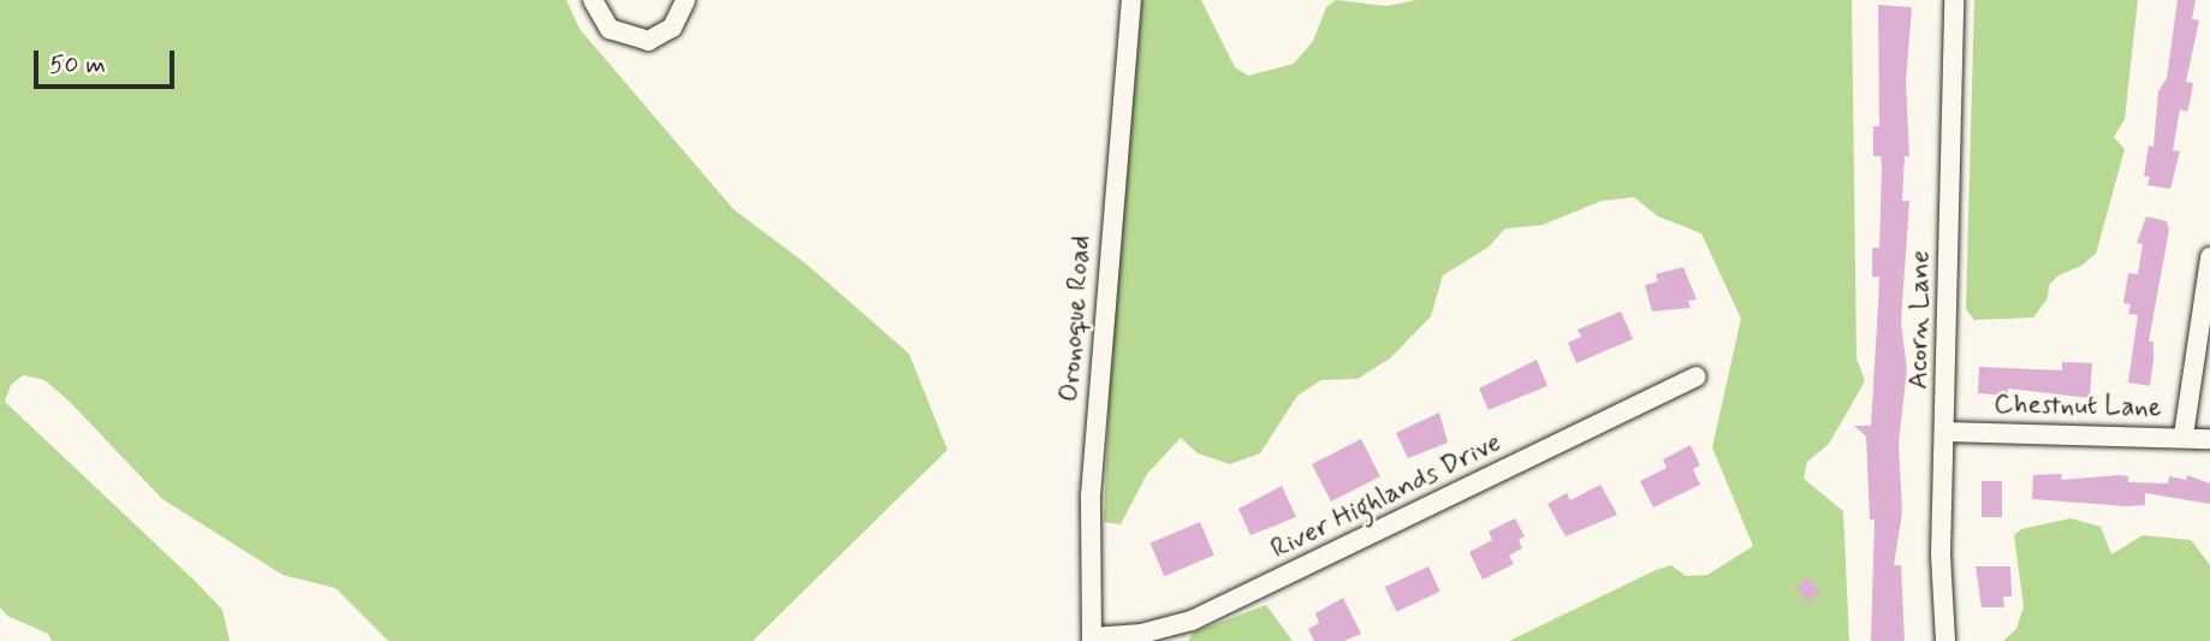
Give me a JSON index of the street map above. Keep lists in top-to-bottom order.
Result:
{
  "streets": {
    "street": [
      "Oronoque Road",
      "Acorn Lane",
      "Chestnut Lane",
      "River Highlands Drive"
    ]
  },
  "crossings": [
    ["Oronoque Road", "River Highlands Drive"],
    ["Acorn Lane", "Chestnut Lane"]
  ],
  "scale_bar": "50 m"
}
